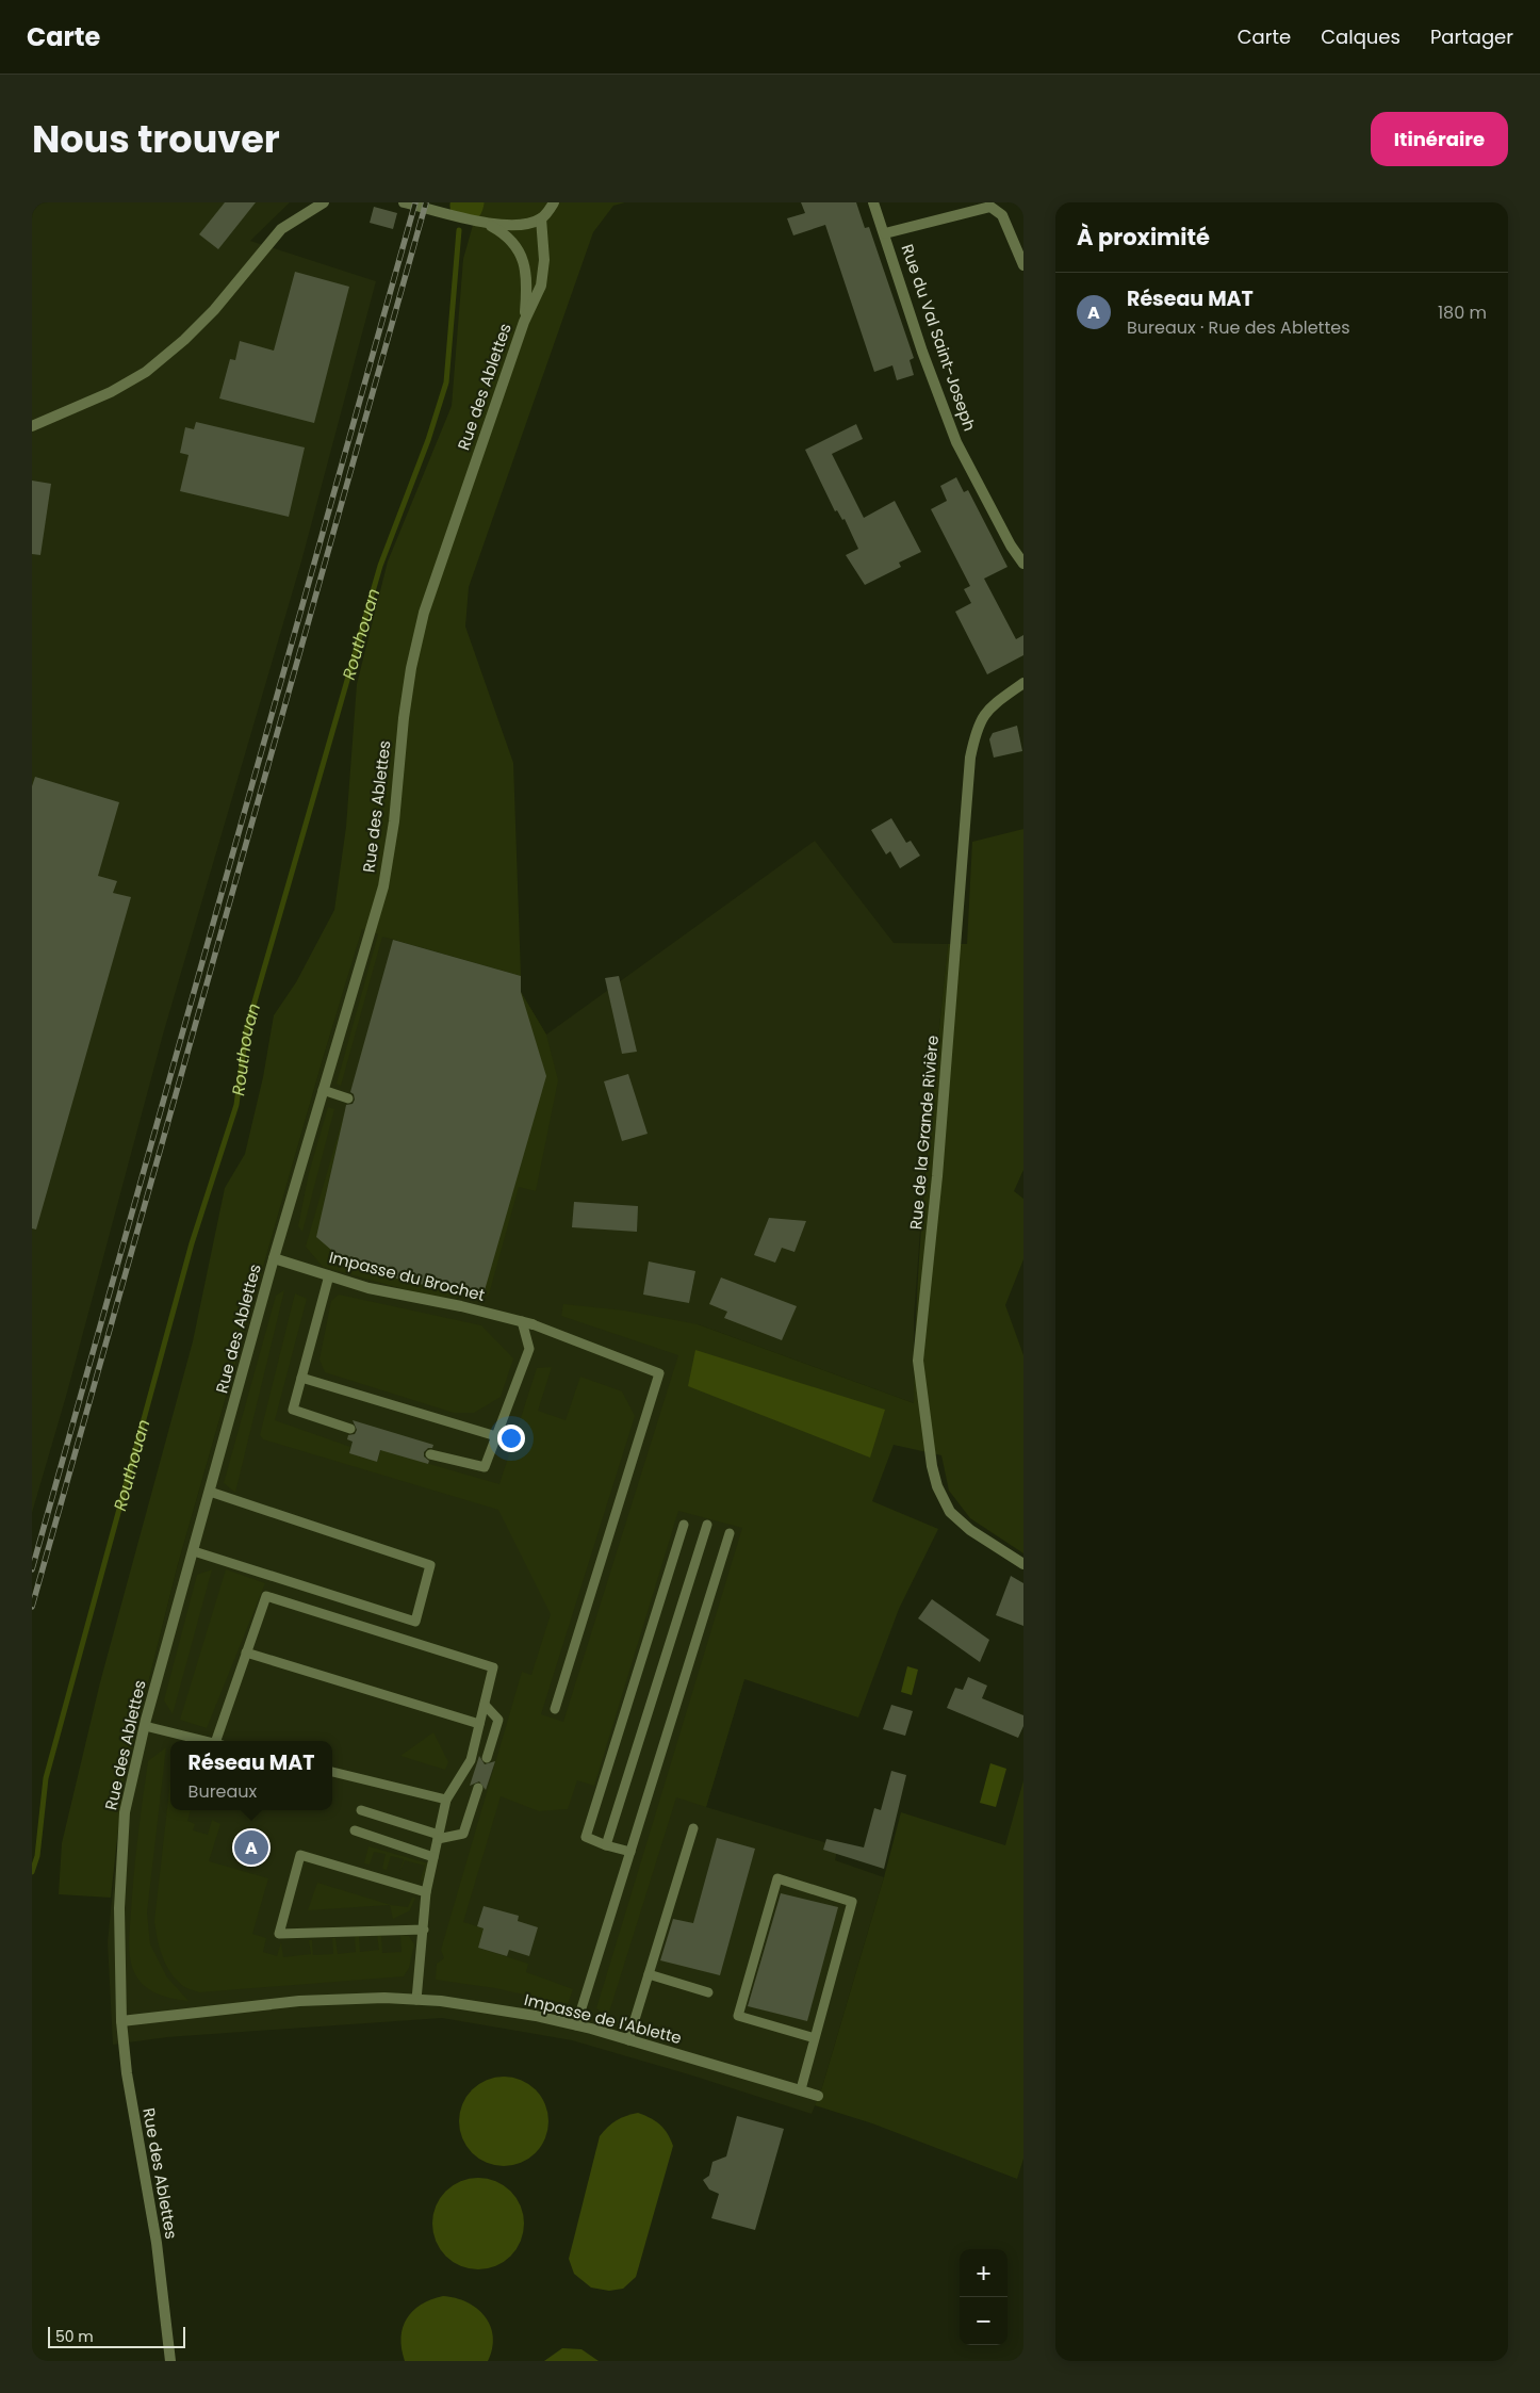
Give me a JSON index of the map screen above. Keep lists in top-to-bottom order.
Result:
{
  "streets": {
    "street": [
      "Rue du Val Saint-Joseph",
      "Rue des Ablettes",
      "Rue de la Grande Rivière",
      "Impasse du Brochet",
      "Impasse de l'Ablette"
    ]
  },
  "crossings": [
    ["Rue des Ablettes", "Impasse du Brochet"],
    ["Rue des Ablettes", "Impasse de l'Ablette"]
  ],
  "water": ["Routhouan"],
  "scale_bar": "50 m",
  "page": {
    "header": "Carte",
    "nav": ["Carte", "Calques", "Partager"],
    "title": "Nous trouver",
    "buttons": "Itinéraire",
    "heading": "À proximité",
    "list": [
      {
        "mark": "A",
        "name": "Réseau MAT",
        "note": "Bureaux · Rue des Ablettes",
        "value": "180 m"
      }
    ],
    "popup": ["Réseau MAT", "Bureaux"],
    "pins": "A",
    "map_buttons": ["+", "−"],
    "scale": "50 m"
  }
}
